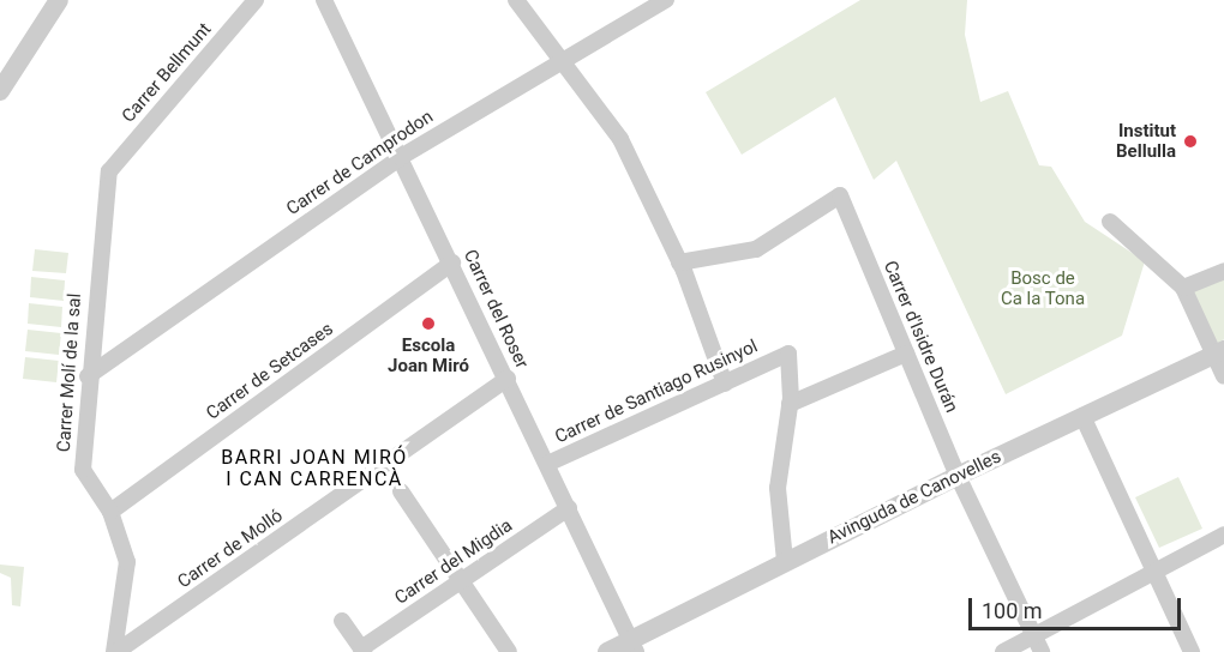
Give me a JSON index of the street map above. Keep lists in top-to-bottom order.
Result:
{
  "streets": {
    "street": [
      "Carrer Bellmunt",
      "Carrer de Camprodon",
      "Carrer del Roser",
      "Carrer d'Isidre Durán",
      "Carrer de Setcases",
      "Carrer Molí de la sal",
      "Carrer de Santiago Rusinyol",
      "Avinguda de Canovelles",
      "Carrer de Molló",
      "Carrer del Migdia"
    ]
  },
  "crossings": [
    ["Carrer Bellmunt", "Carrer Molí de la sal"],
    ["Carrer de Camprodon", "Carrer del Roser"],
    ["Carrer de Camprodon", "Carrer Molí de la sal"],
    ["Carrer del Roser", "Carrer de Setcases"],
    ["Carrer del Roser", "Carrer de Santiago Rusinyol"],
    ["Carrer del Roser", "Avinguda de Canovelles"],
    ["Carrer del Roser", "Carrer de Molló"],
    ["Carrer del Roser", "Carrer del Migdia"],
    ["Carrer d'Isidre Durán", "Avinguda de Canovelles"],
    ["Carrer de Setcases", "Carrer Molí de la sal"],
    ["Carrer Molí de la sal", "Carrer de Molló"],
    ["Carrer de Santiago Rusinyol", "Avinguda de Canovelles"]
  ],
  "districts": ["BARRI JOAN MIRÓ I CAN CARRENCÀ"],
  "parks": ["Bosc de Ca la Tona"],
  "places": ["Institut Bellulla", "Escola Joan Miró"],
  "scale_bar": "100 m"
}
